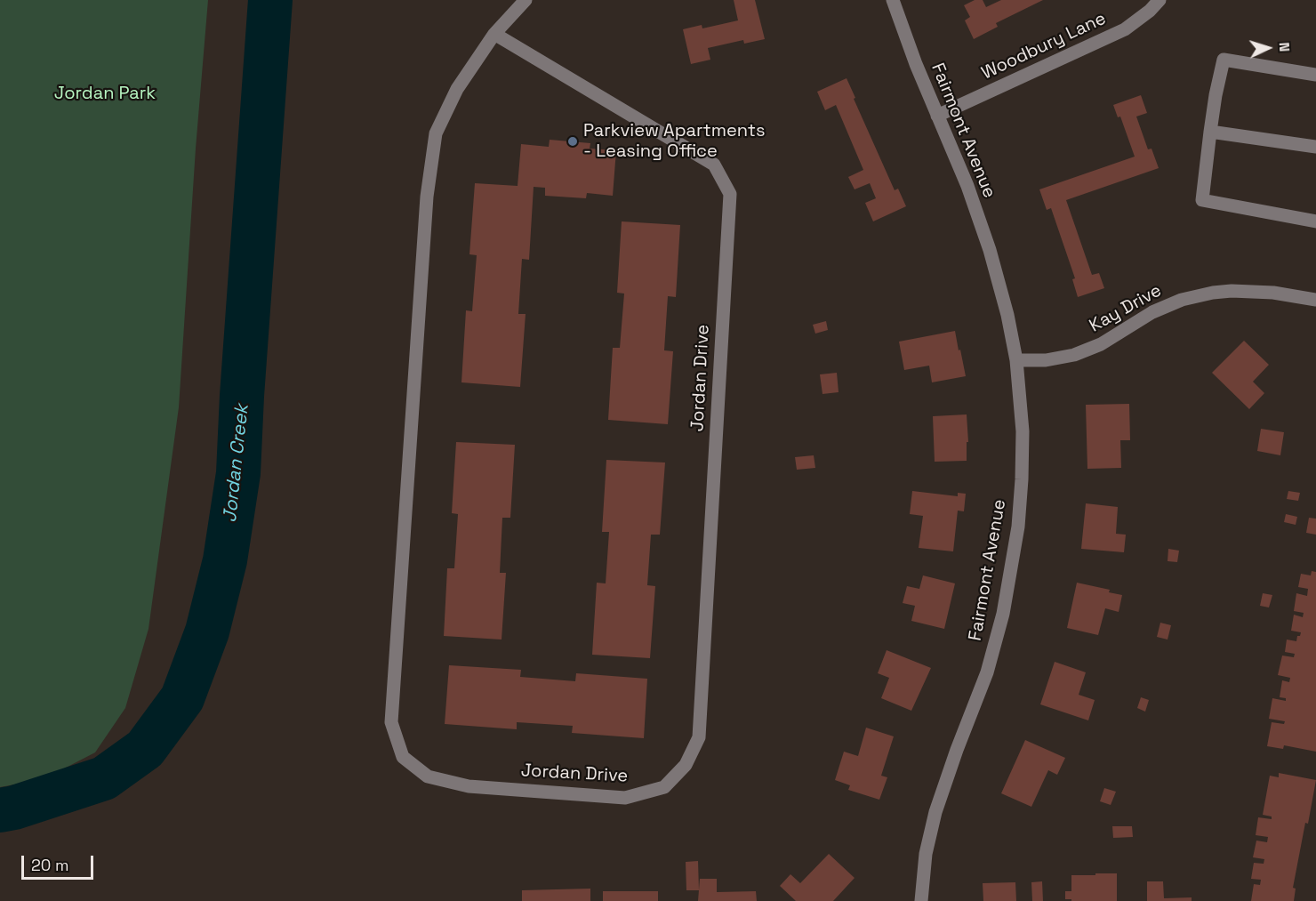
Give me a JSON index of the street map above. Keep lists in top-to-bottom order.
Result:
{
  "streets": {
    "street": [
      "Woodbury Lane",
      "Fairmont Avenue",
      "Kay Drive",
      "Jordan Drive"
    ]
  },
  "crossings": [
    ["Woodbury Lane", "Fairmont Avenue"],
    ["Fairmont Avenue", "Kay Drive"]
  ],
  "water": ["Jordan Creek"],
  "parks": ["Jordan Park"],
  "places": ["Parkview Apartments - Leasing Office"],
  "scale_bar": "20 m",
  "north": "right"
}
